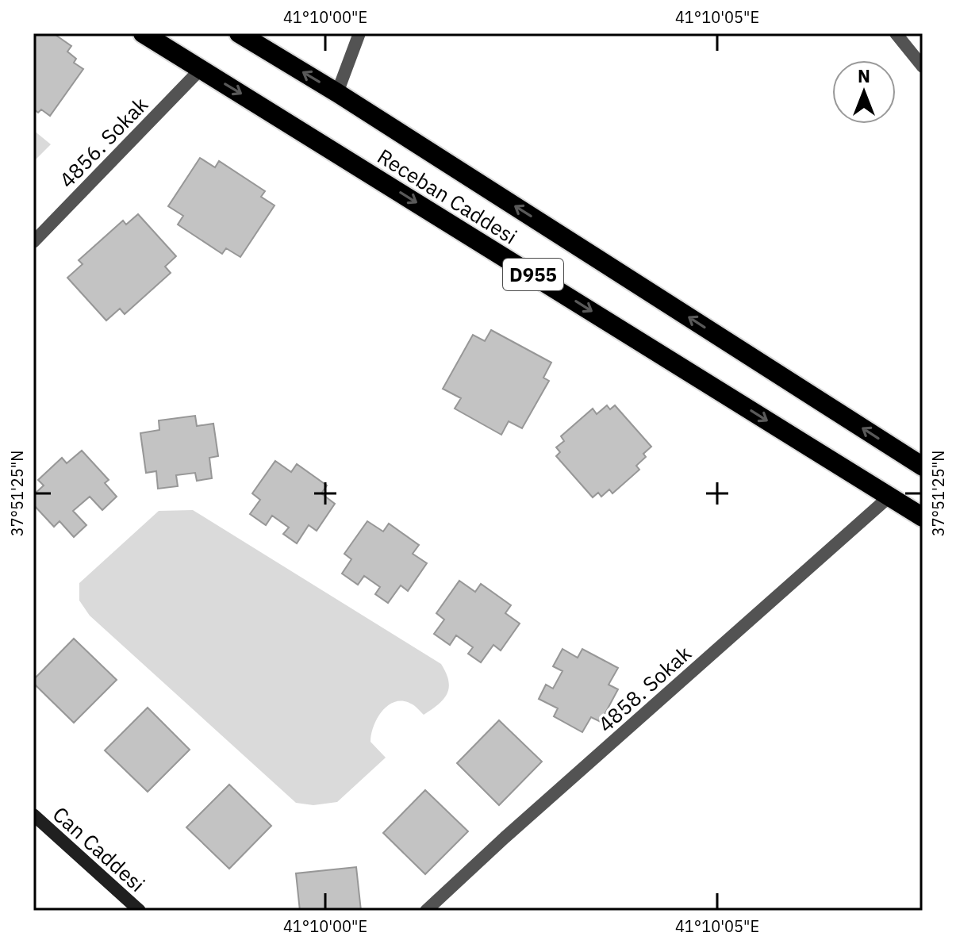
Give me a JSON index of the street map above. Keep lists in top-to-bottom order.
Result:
{
  "streets": {
    "highway": ["Receban Caddesi", "D955"],
    "street": ["4856. Sokak", "4858. Sokak", "Can Caddesi"]
  },
  "crossings": [
    ["4856. Sokak", "Receban Caddesi"],
    ["Receban Caddesi", "4858. Sokak"]
  ],
  "north": "top",
  "coordinates": ["41°10'00\"E", "41°10'05\"E", "37°51'25\"N"]
}
